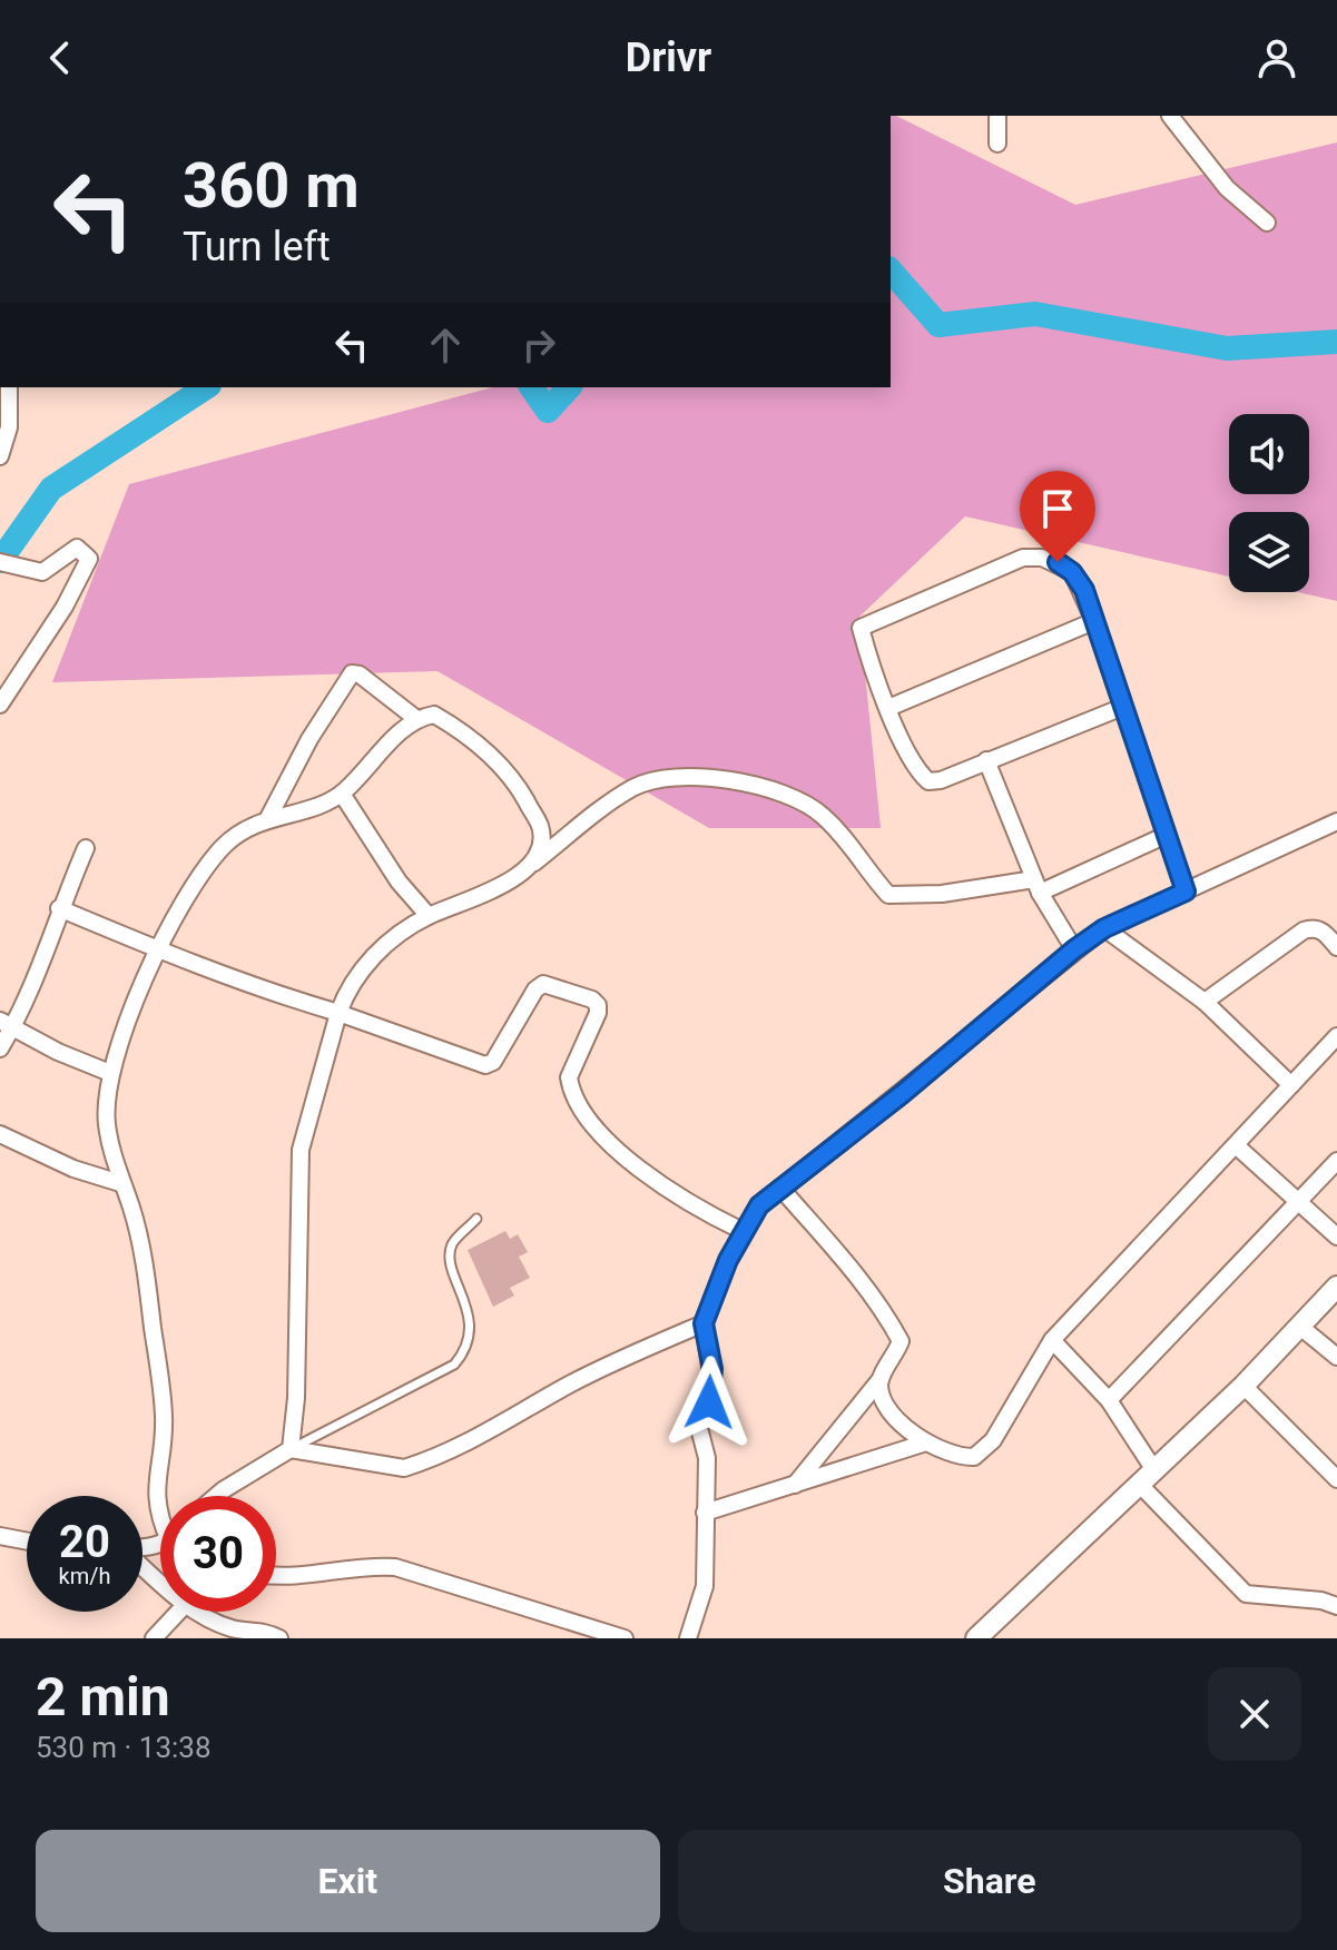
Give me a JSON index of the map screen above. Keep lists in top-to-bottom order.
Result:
{
  "page": {
    "header": "Drivr",
    "turn": ["360 m", "Turn left"],
    "speed": "20 km/h",
    "limit": "30",
    "heading": ["2 min", "530 m · 13:38"],
    "buttons": ["Exit", "Share"]
  }
}
